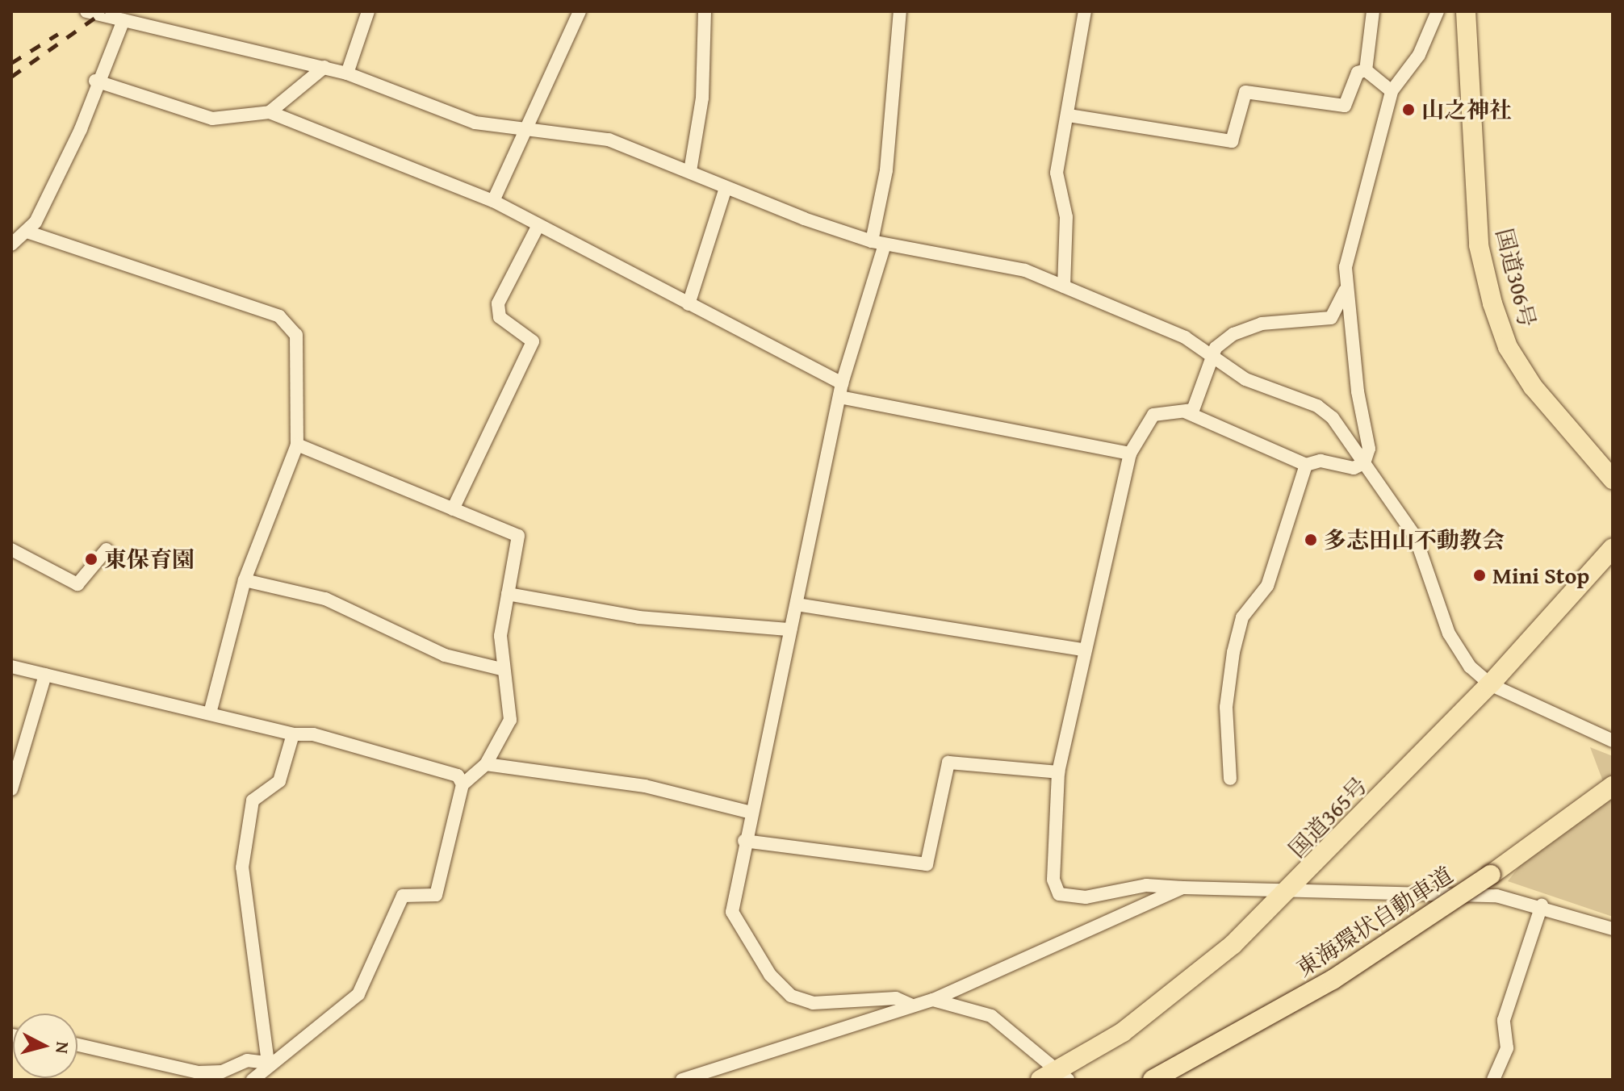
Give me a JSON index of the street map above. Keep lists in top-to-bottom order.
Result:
{
  "streets": {
    "highway": ["国道306号", "国道365号", "東海環状自動車道"]
  },
  "places": [
    "山之神社",
    "多志田山不動教会",
    "東保育園",
    "Mini Stop"
  ],
  "north": "right"
}
